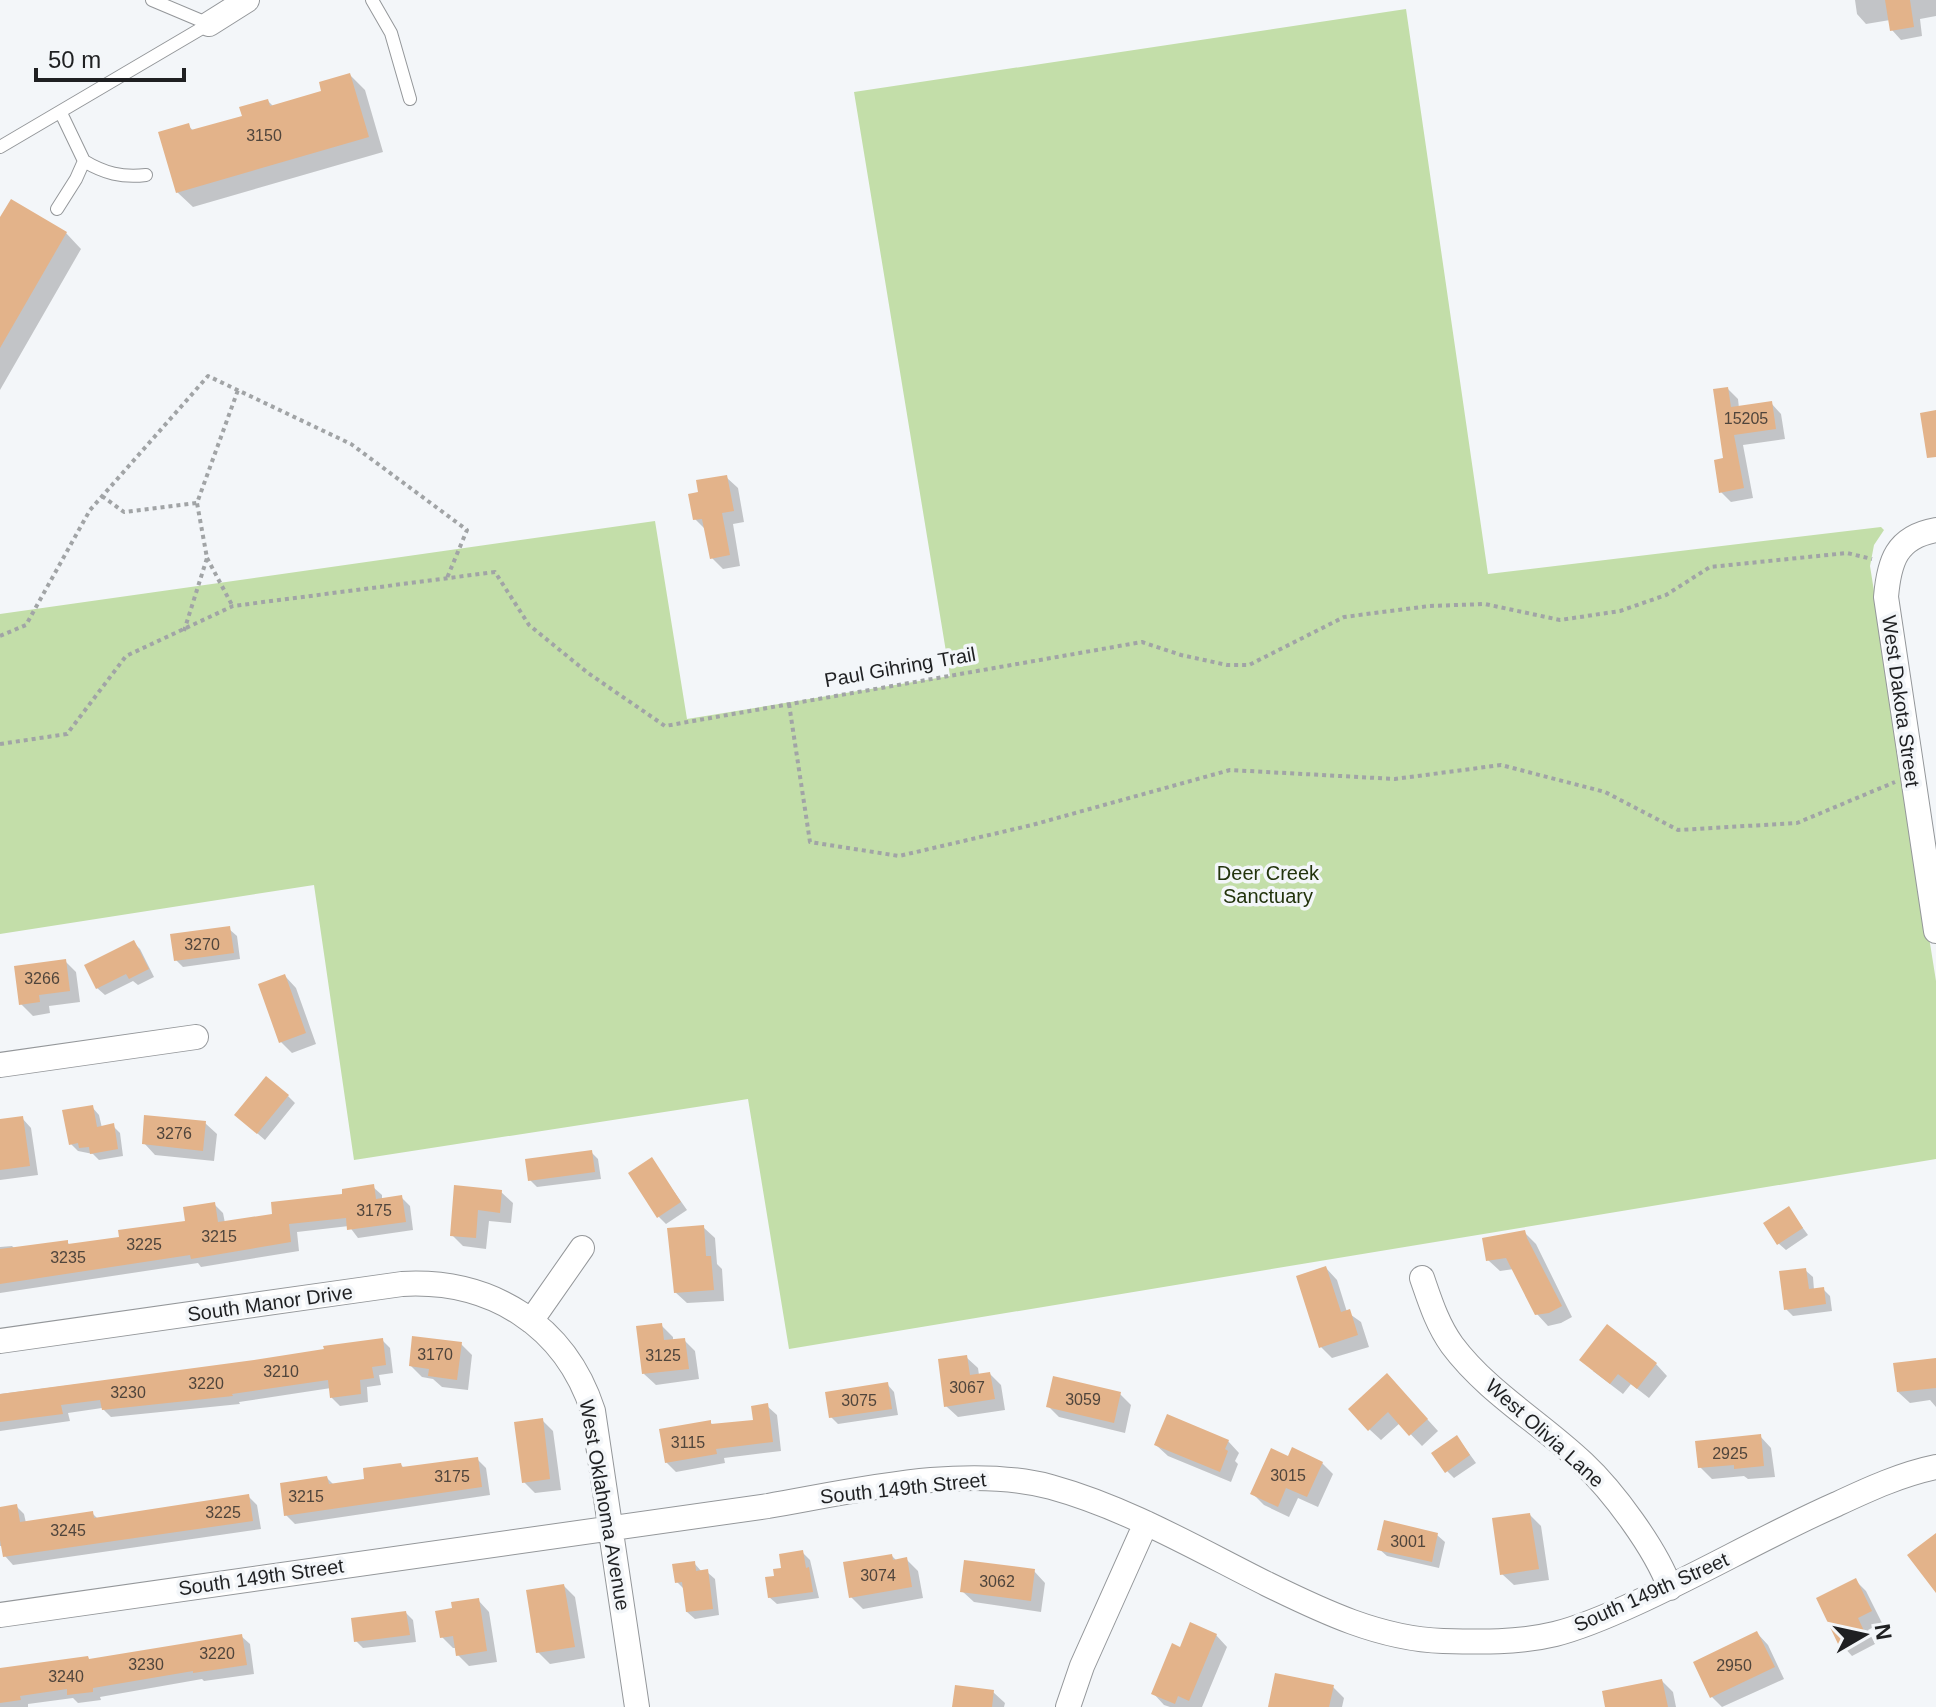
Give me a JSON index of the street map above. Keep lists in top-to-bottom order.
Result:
{
  "streets": {
    "street": [
      "West Dakota Street",
      "South Manor Drive",
      "West Olivia Lane",
      "South 149th Street",
      "West Oklahoma Avenue"
    ],
    "path": ["Paul Gihring Trail"]
  },
  "crossings": [
    ["Paul Gihring Trail", "West Dakota Street"],
    ["South Manor Drive", "West Oklahoma Avenue"],
    ["West Olivia Lane", "South 149th Street"],
    ["South 149th Street", "West Oklahoma Avenue"]
  ],
  "parks": ["Deer Creek Sanctuary"],
  "house_numbers": [
    "3150",
    "15205",
    "3270",
    "3266",
    "3276",
    "3175",
    "3215",
    "3225",
    "3235",
    "3170",
    "3125",
    "3210",
    "3220",
    "3067",
    "3230",
    "3059",
    "3075",
    "3115",
    "2925",
    "3015",
    "3175",
    "3215",
    "3225",
    "3245",
    "3001",
    "3074",
    "3062",
    "3220",
    "3230",
    "2950",
    "3240"
  ],
  "scale_bar": "50 m",
  "north": "right"
}
